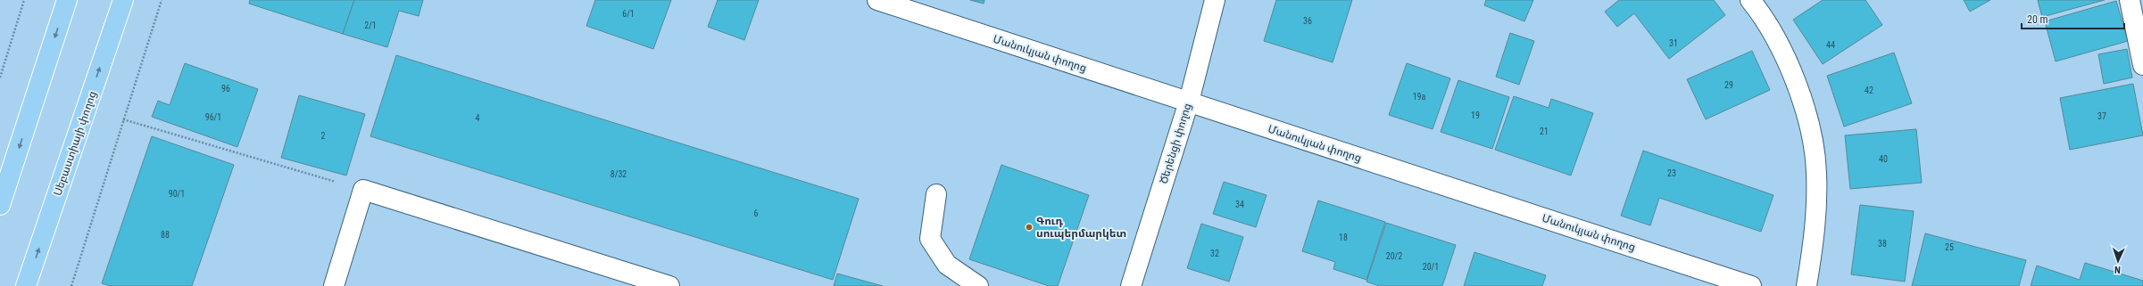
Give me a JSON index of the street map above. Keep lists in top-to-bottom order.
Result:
{
  "streets": {
    "main road": ["Սեբաստիայի փողոց"],
    "street": ["Մանուկյան փողոց", "Ծերենցի փողոց"]
  },
  "crossings": [
    ["Մանուկյան փողոց", "Ծերենցի փողոց"]
  ],
  "places": ["Գուդ սուպերմարկետ"],
  "house_numbers": [
    "6/1",
    "36",
    "2/1",
    "31",
    "44",
    "29",
    "96",
    "42",
    "19a",
    "19",
    "37",
    "96/1",
    "4",
    "21",
    "2",
    "40",
    "23",
    "8/32",
    "90/1",
    "34",
    "6",
    "88",
    "18",
    "38",
    "25",
    "32",
    "20/2",
    "20/1"
  ],
  "scale_bar": "20 m",
  "north": "bottom"
}
